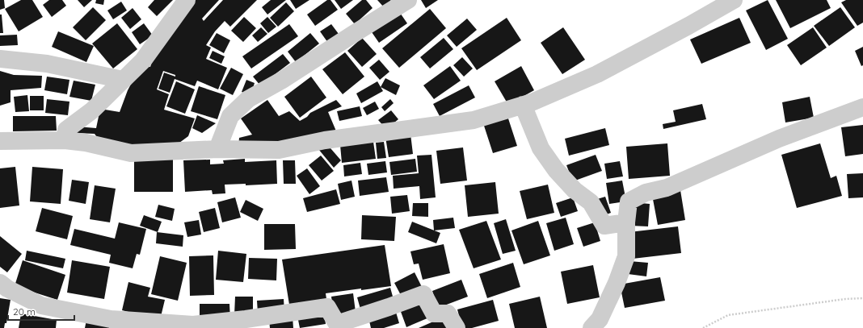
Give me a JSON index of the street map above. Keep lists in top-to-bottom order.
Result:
{
  "scale_bar": "20 m"
}
